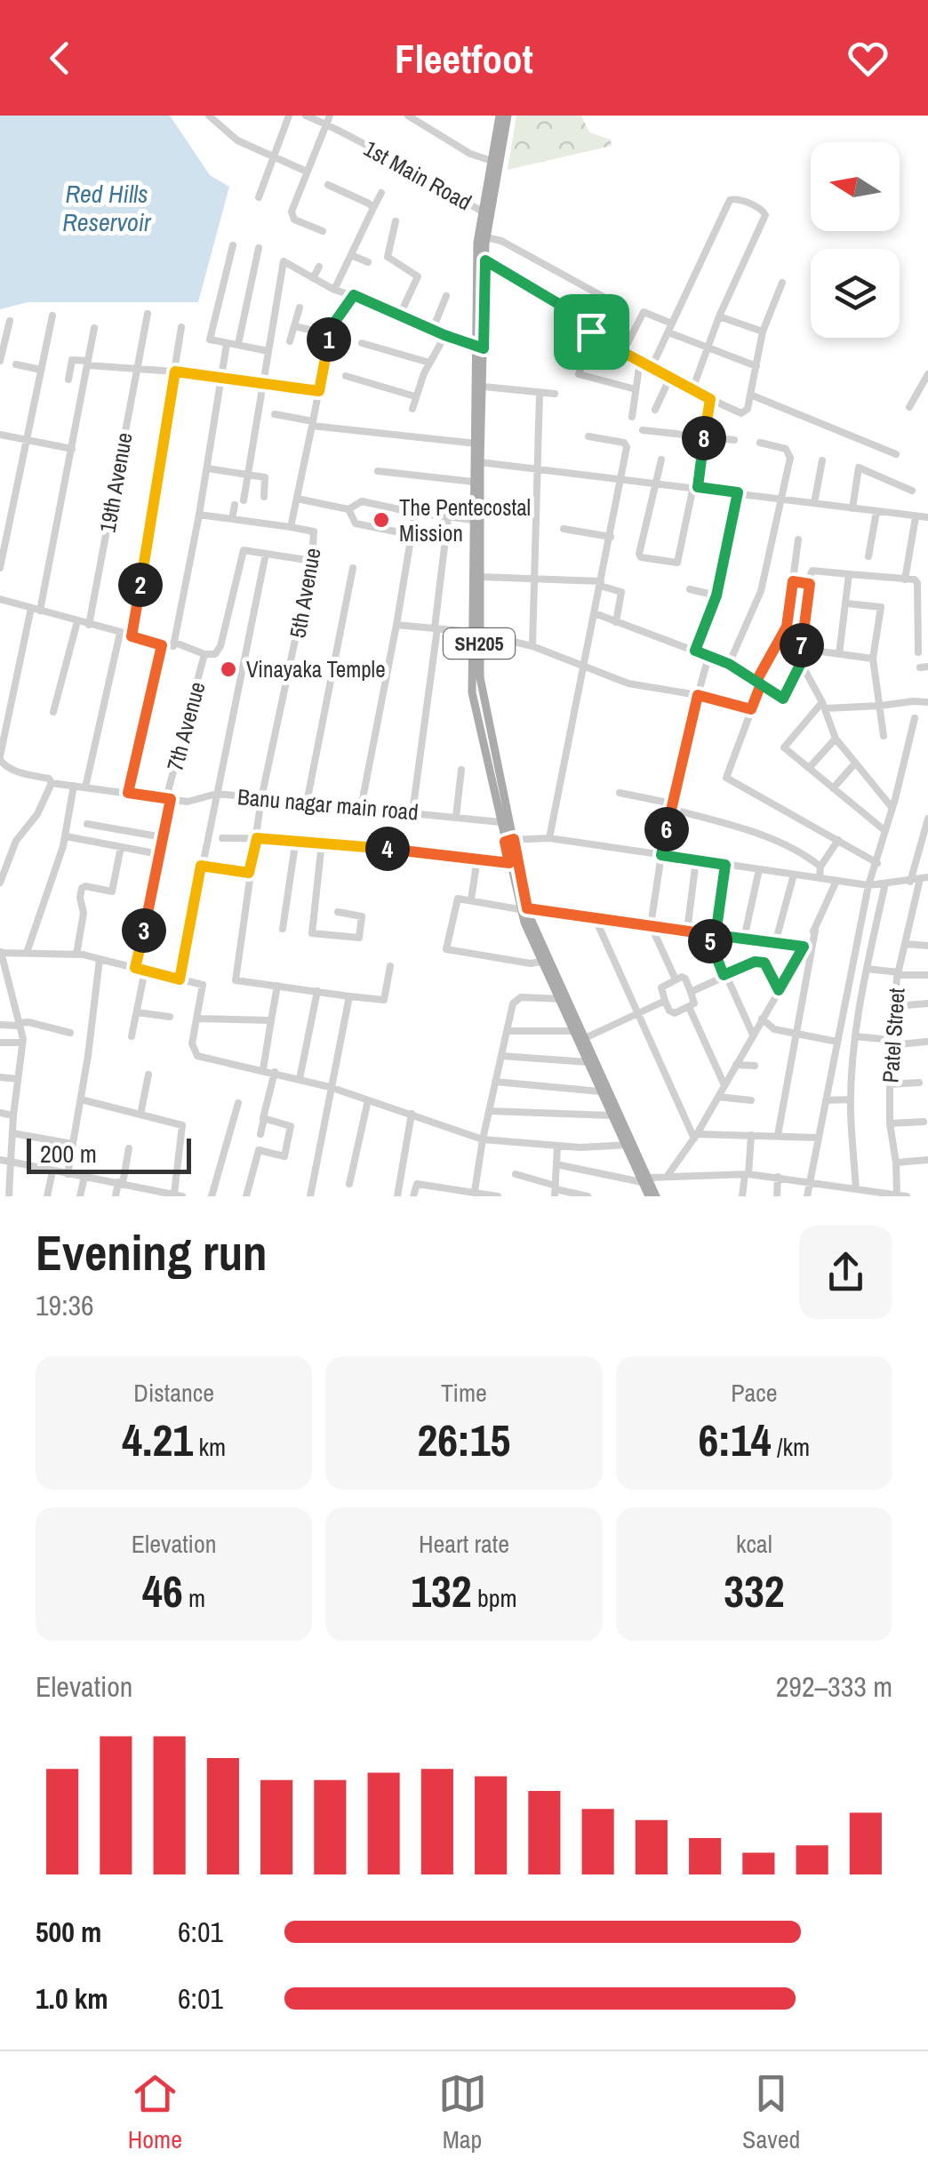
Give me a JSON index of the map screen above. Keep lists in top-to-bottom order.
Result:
{
  "streets": {
    "main road": ["SH205"],
    "street": [
      "1st Main Road",
      "19th Avenue",
      "5th Avenue",
      "7th Avenue",
      "Banu nagar main road",
      "Patel Street"
    ]
  },
  "crossings": [
    ["1st Main Road", "SH205"],
    ["5th Avenue", "Banu nagar main road"],
    ["7th Avenue", "Banu nagar main road"]
  ],
  "water": ["Red Hills Reservoir"],
  "places": ["The Pentecostal Mission", "Vinayaka Temple"],
  "scale_bar": "200 m",
  "north": "left",
  "page": {
    "header": "Fleetfoot",
    "pins": [
      "1",
      "8",
      "2",
      "7",
      "6",
      "4",
      "3",
      "5"
    ],
    "scale": "200 m",
    "heading": ["Evening run", "19:36"],
    "stats": [
      ["Distance", "4.21 km"],
      ["Time", "26:15"],
      ["Pace", "6:14 /km"],
      ["Elevation", "46 m"],
      ["Heart rate", "132 bpm"],
      ["kcal", "332"]
    ],
    "chart": ["Elevation", "292–333 m"],
    "list": [
      {
        "name": "500 m",
        "note": "6:01"
      },
      {
        "name": "1.0 km",
        "note": "6:01"
      }
    ],
    "tabs": ["Home", "Map", "Saved"]
  }
}
